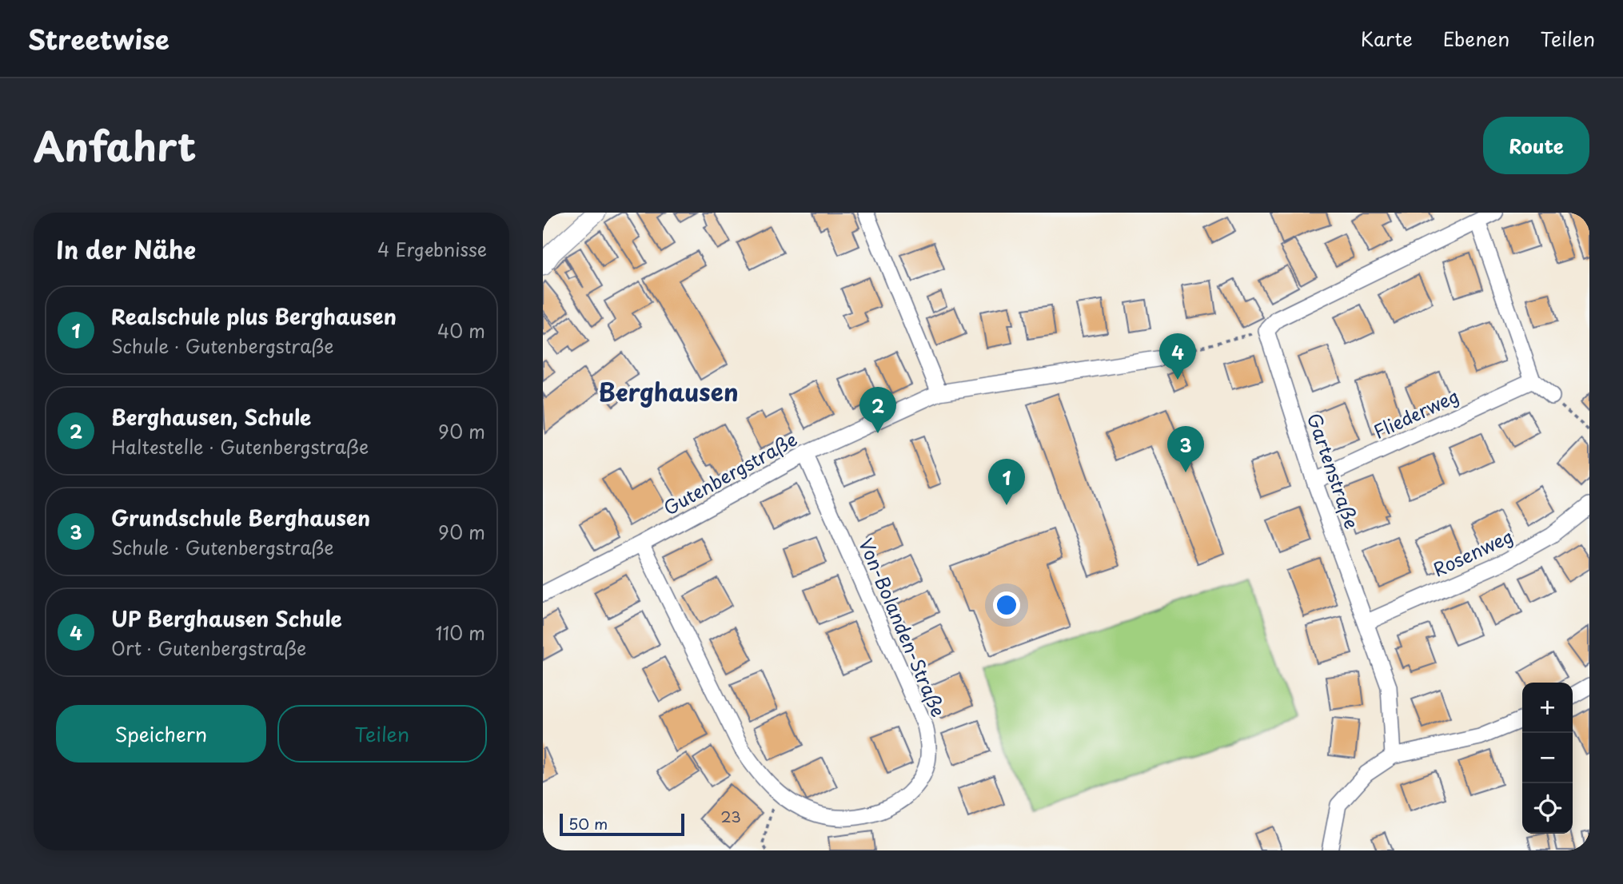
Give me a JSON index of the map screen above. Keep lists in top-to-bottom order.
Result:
{
  "streets": {
    "street": [
      "Fliederweg",
      "Gartenstraße",
      "Gutenbergstraße",
      "Rosenweg",
      "Von-Bolanden-Straße"
    ]
  },
  "crossings": [
    ["Fliederweg", "Gartenstraße"],
    ["Gartenstraße", "Rosenweg"],
    ["Gutenbergstraße", "Von-Bolanden-Straße"]
  ],
  "districts": ["Berghausen"],
  "house_numbers": ["23"],
  "scale_bar": "50 m",
  "page": {
    "header": "Streetwise",
    "nav": ["Karte", "Ebenen", "Teilen"],
    "title": "Anfahrt",
    "buttons": [
      "Route",
      ["Speichern", "Teilen"]
    ],
    "heading": ["In der Nähe", "4 Ergebnisse"],
    "list": [
      {
        "mark": "1",
        "name": "Realschule plus Berghausen",
        "note": "Schule · Gutenbergstraße",
        "value": "40 m"
      },
      {
        "mark": "2",
        "name": "Berghausen, Schule",
        "note": "Haltestelle · Gutenbergstraße",
        "value": "90 m"
      },
      {
        "mark": "3",
        "name": "Grundschule Berghausen",
        "note": "Schule · Gutenbergstraße",
        "value": "90 m"
      },
      {
        "mark": "4",
        "name": "UP Berghausen Schule",
        "note": "Ort · Gutenbergstraße",
        "value": "110 m"
      }
    ],
    "pins": [
      "4",
      "2",
      "3",
      "1"
    ],
    "map_buttons": ["+", "−"],
    "scale": "50 m"
  }
}
